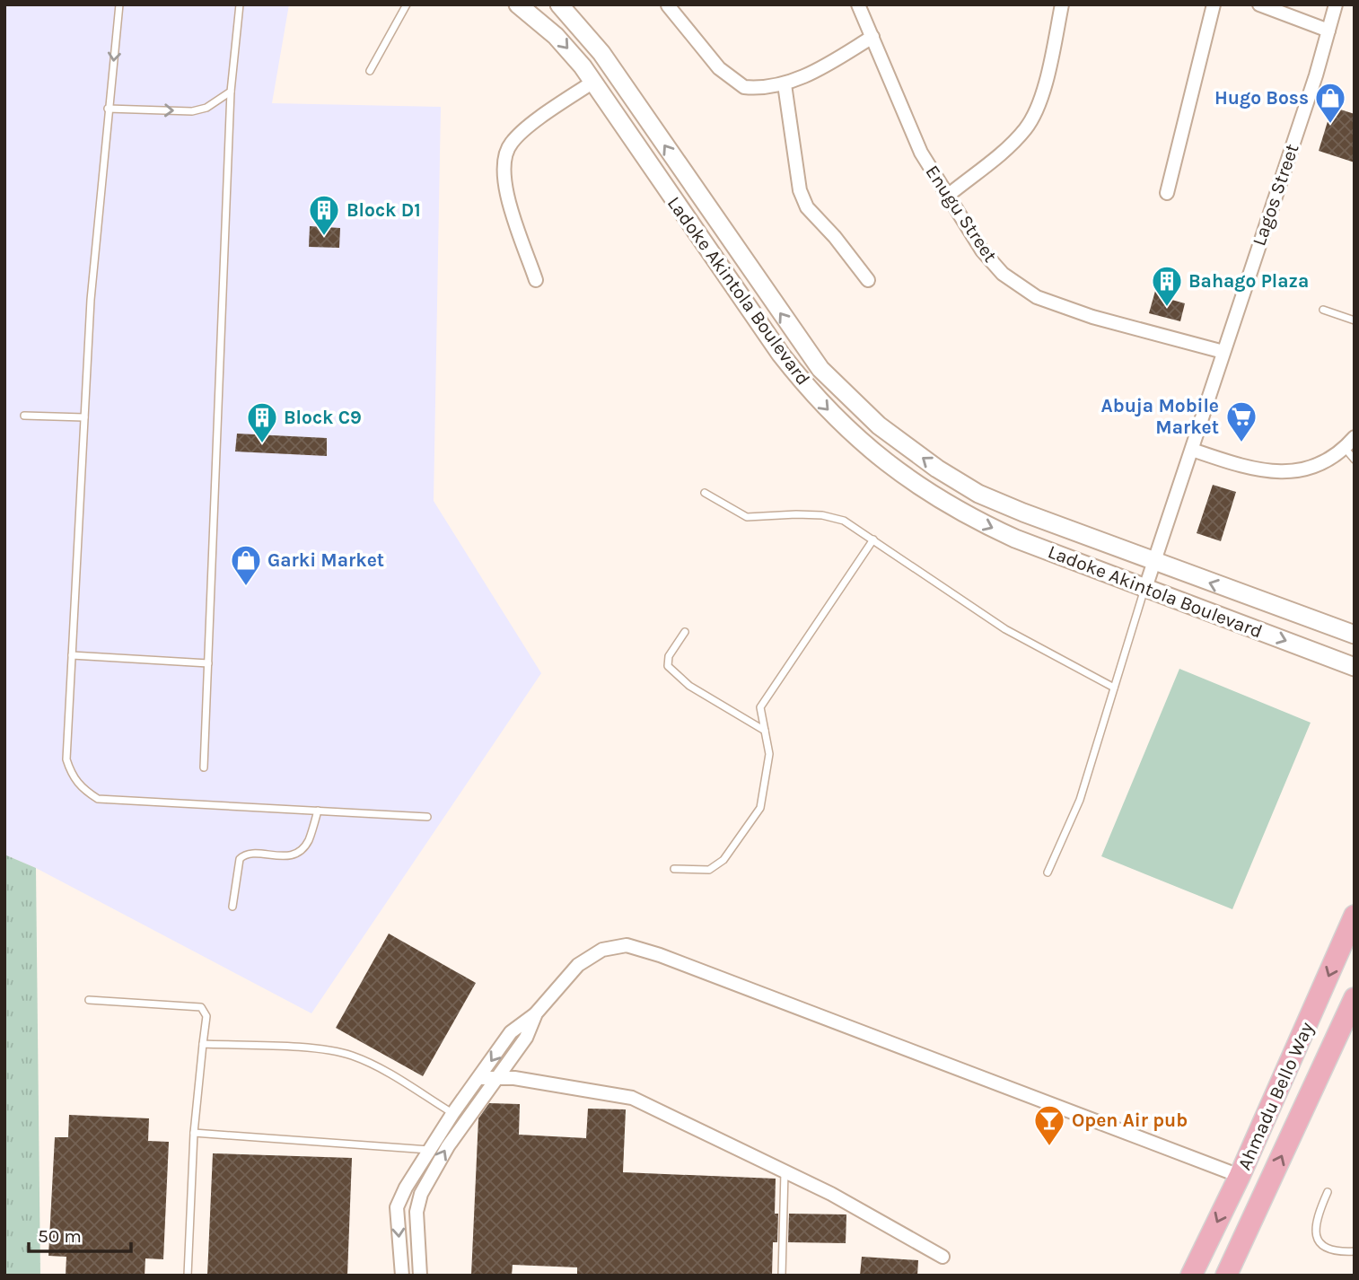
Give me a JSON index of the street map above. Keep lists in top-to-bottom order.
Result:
{
  "streets": {
    "main road": ["Ahmadu Bello Way"],
    "street": ["Lagos Street", "Enugu Street", "Ladoke Akintola Boulevard"]
  },
  "crossings": [
    ["Lagos Street", "Enugu Street"],
    ["Lagos Street", "Ladoke Akintola Boulevard"]
  ],
  "places": {
    "shop": ["Hugo Boss", "Garki Market"],
    "building": ["Block D1", "Bahago Plaza", "Block C9"],
    "supermarket": ["Abuja Mobile Market"],
    "bar": ["Open Air pub"]
  },
  "scale_bar": "50 m"
}
